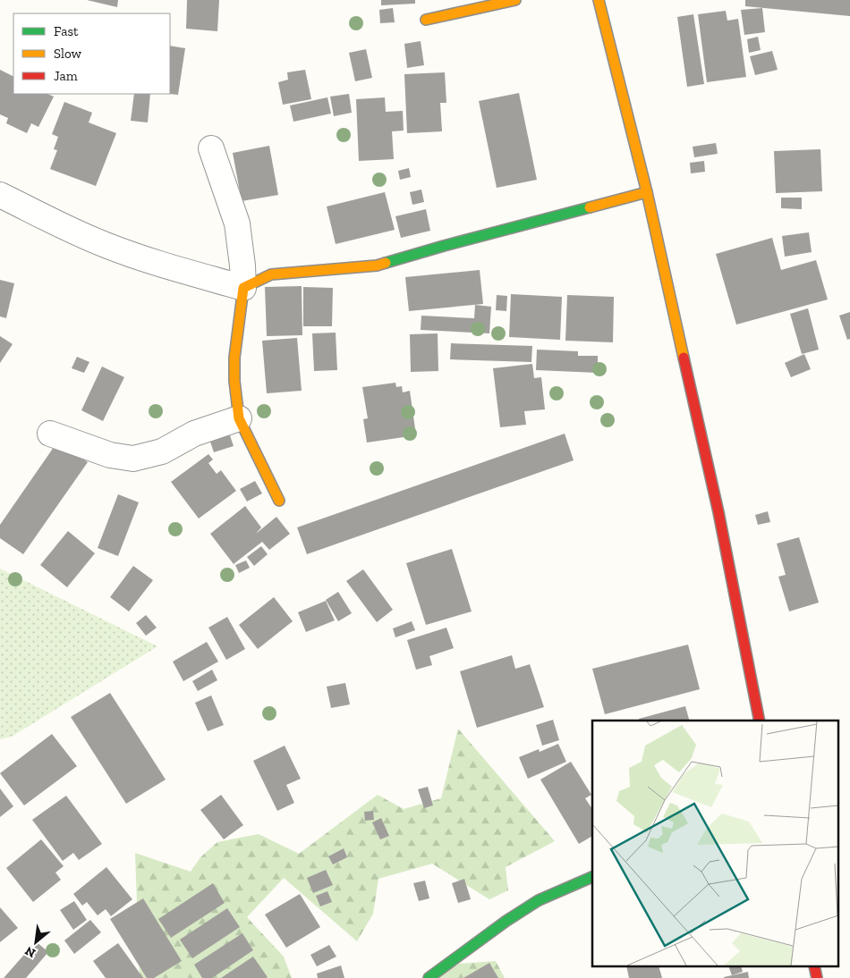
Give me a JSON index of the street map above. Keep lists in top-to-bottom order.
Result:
{
  "legend": ["Fast", "Slow", "Jam"],
  "north": "bottom left"
}
